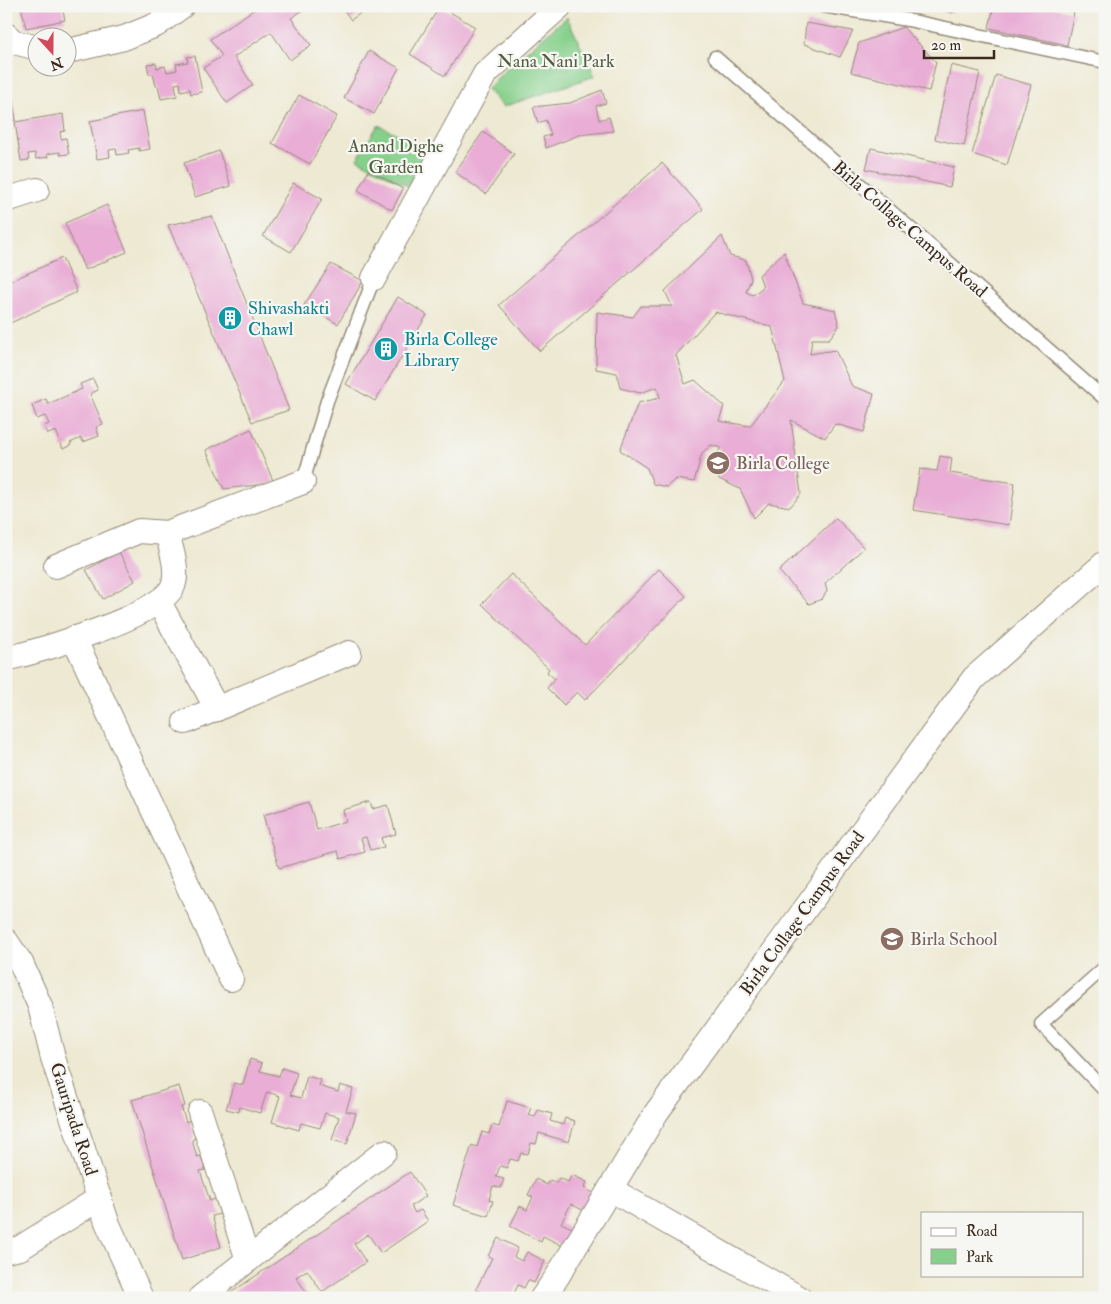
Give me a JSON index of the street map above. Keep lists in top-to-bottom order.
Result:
{
  "streets": {
    "street": ["Birla Collage Campus Road", "Gauripada Road"]
  },
  "parks": ["Nana Nani Park", "Anand Dighe Garden"],
  "places": {
    "building": ["Shivashakti Chawl", "Birla College Library"],
    "school or university": ["Birla College", "Birla School"]
  },
  "legend": ["Road", "Park"],
  "scale_bar": "20 m",
  "north": "bottom"
}
